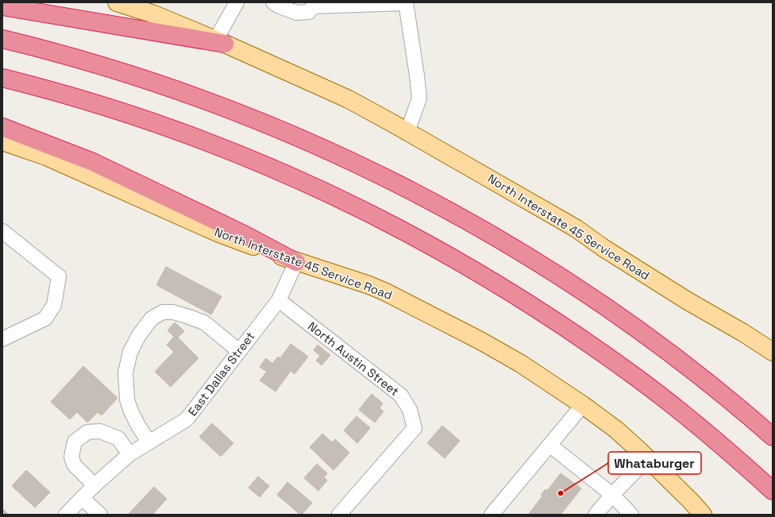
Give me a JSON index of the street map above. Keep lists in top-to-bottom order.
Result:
{
  "streets": {
    "main road": ["North Interstate 45 Service Road"],
    "street": ["North Austin Street", "East Dallas Street"]
  },
  "crossings": [
    ["North Interstate 45 Service Road", "East Dallas Street"],
    ["North Austin Street", "East Dallas Street"]
  ],
  "places": ["Whataburger"]
}
